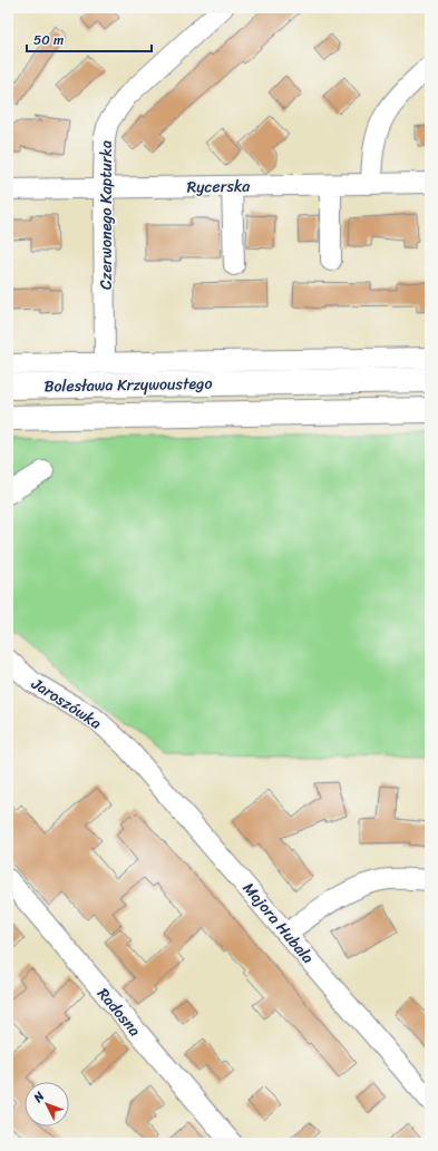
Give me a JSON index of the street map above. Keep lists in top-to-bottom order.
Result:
{
  "streets": {
    "main road": ["Bolesława Krzywoustego"],
    "street": [
      "Rycerska",
      "Czerwonego Kapturka",
      "Jaroszówka",
      "Majora Hubala",
      "Radosna"
    ]
  },
  "crossings": [
    ["Rycerska", "Czerwonego Kapturka"],
    ["Jaroszówka", "Majora Hubala"]
  ],
  "scale_bar": "50 m",
  "north": "top left"
}
